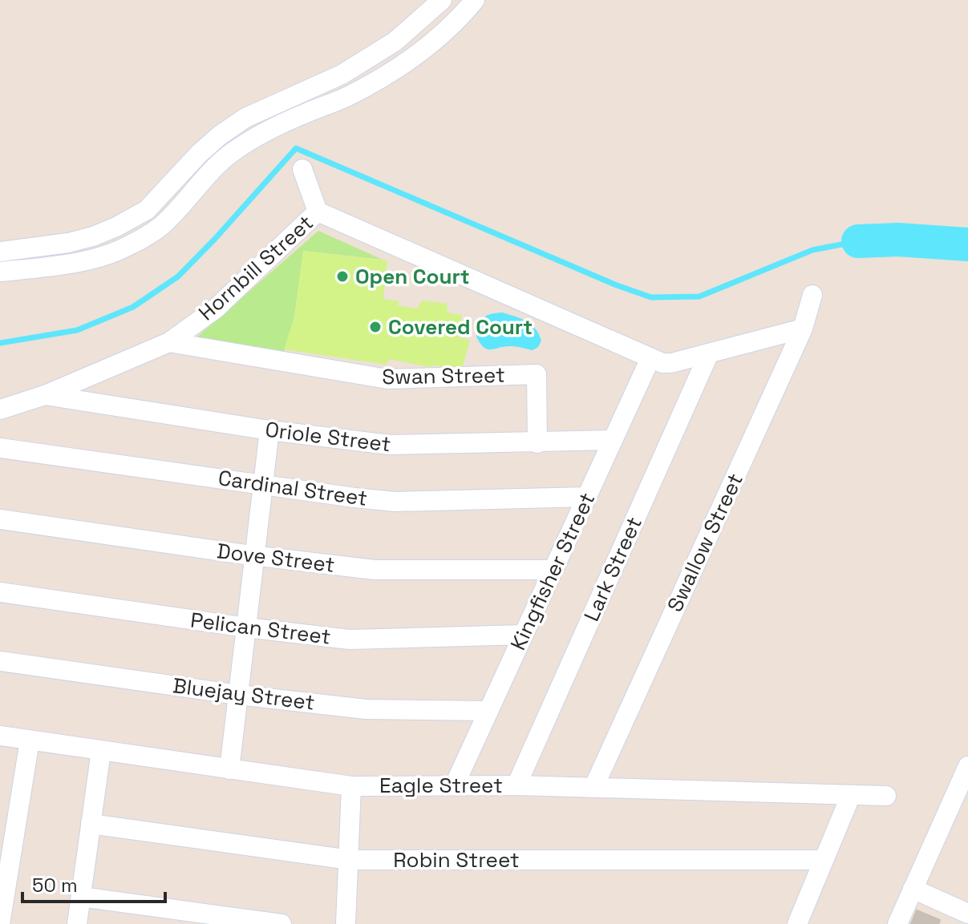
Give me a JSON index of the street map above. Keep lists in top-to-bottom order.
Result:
{
  "streets": {
    "street": [
      "Hornbill Street",
      "Swan Street",
      "Oriole Street",
      "Cardinal Street",
      "Swallow Street",
      "Dove Street",
      "Lark Street",
      "Kingfisher Street",
      "Pelican Street",
      "Bluejay Street",
      "Eagle Street",
      "Robin Street"
    ]
  },
  "crossings": [
    ["Hornbill Street", "Swan Street"],
    ["Hornbill Street", "Oriole Street"],
    ["Hornbill Street", "Swallow Street"],
    ["Hornbill Street", "Lark Street"],
    ["Hornbill Street", "Kingfisher Street"],
    ["Swan Street", "Oriole Street"],
    ["Oriole Street", "Kingfisher Street"],
    ["Cardinal Street", "Kingfisher Street"],
    ["Swallow Street", "Eagle Street"],
    ["Dove Street", "Kingfisher Street"],
    ["Lark Street", "Eagle Street"],
    ["Kingfisher Street", "Pelican Street"],
    ["Kingfisher Street", "Bluejay Street"],
    ["Kingfisher Street", "Eagle Street"]
  ],
  "places": ["Open Court", "Covered Court"],
  "scale_bar": "50 m"
}
